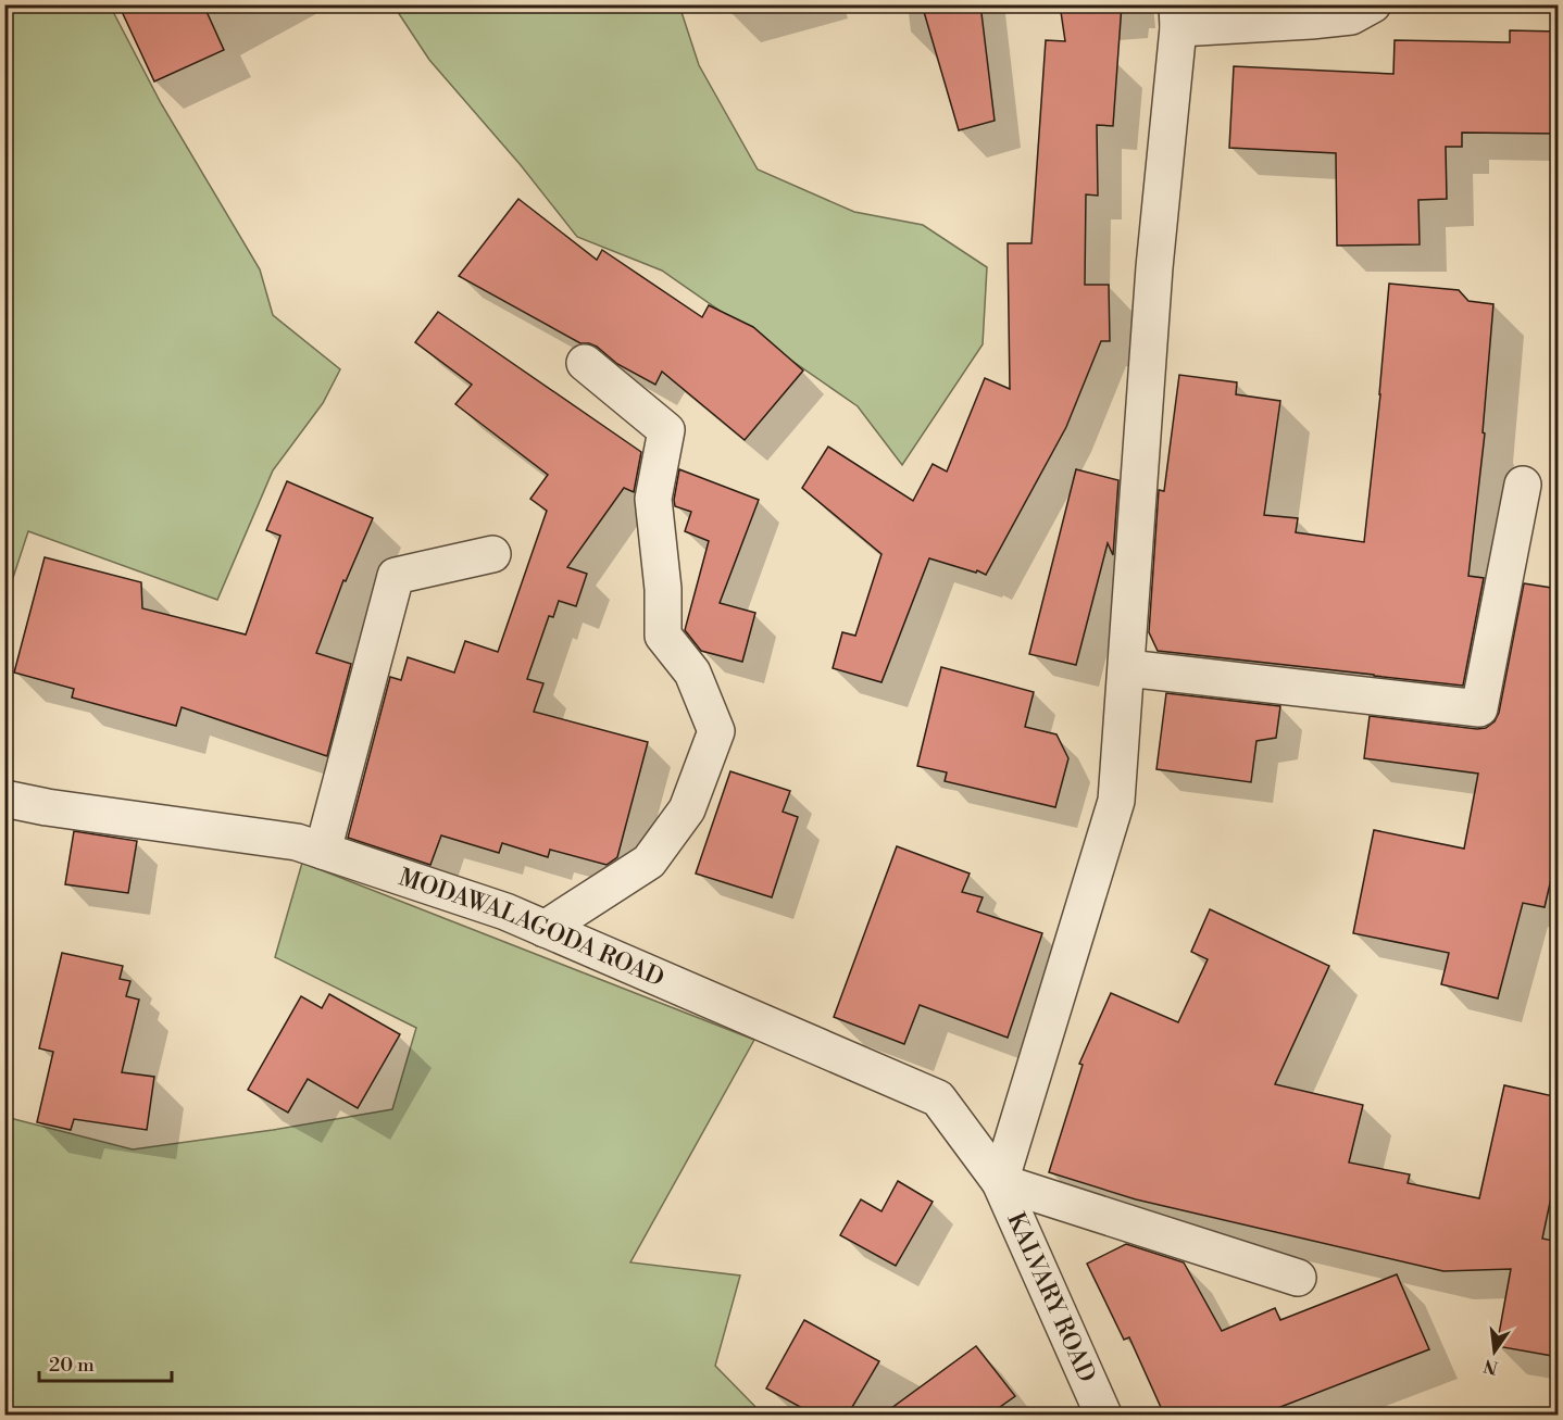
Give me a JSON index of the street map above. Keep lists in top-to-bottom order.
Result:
{
  "streets": {
    "street": ["MODAWALAGODA ROAD", "KALVARY ROAD"]
  },
  "crossings": [
    ["MODAWALAGODA ROAD", "KALVARY ROAD"]
  ],
  "scale_bar": "20 m",
  "north": "bottom"
}
